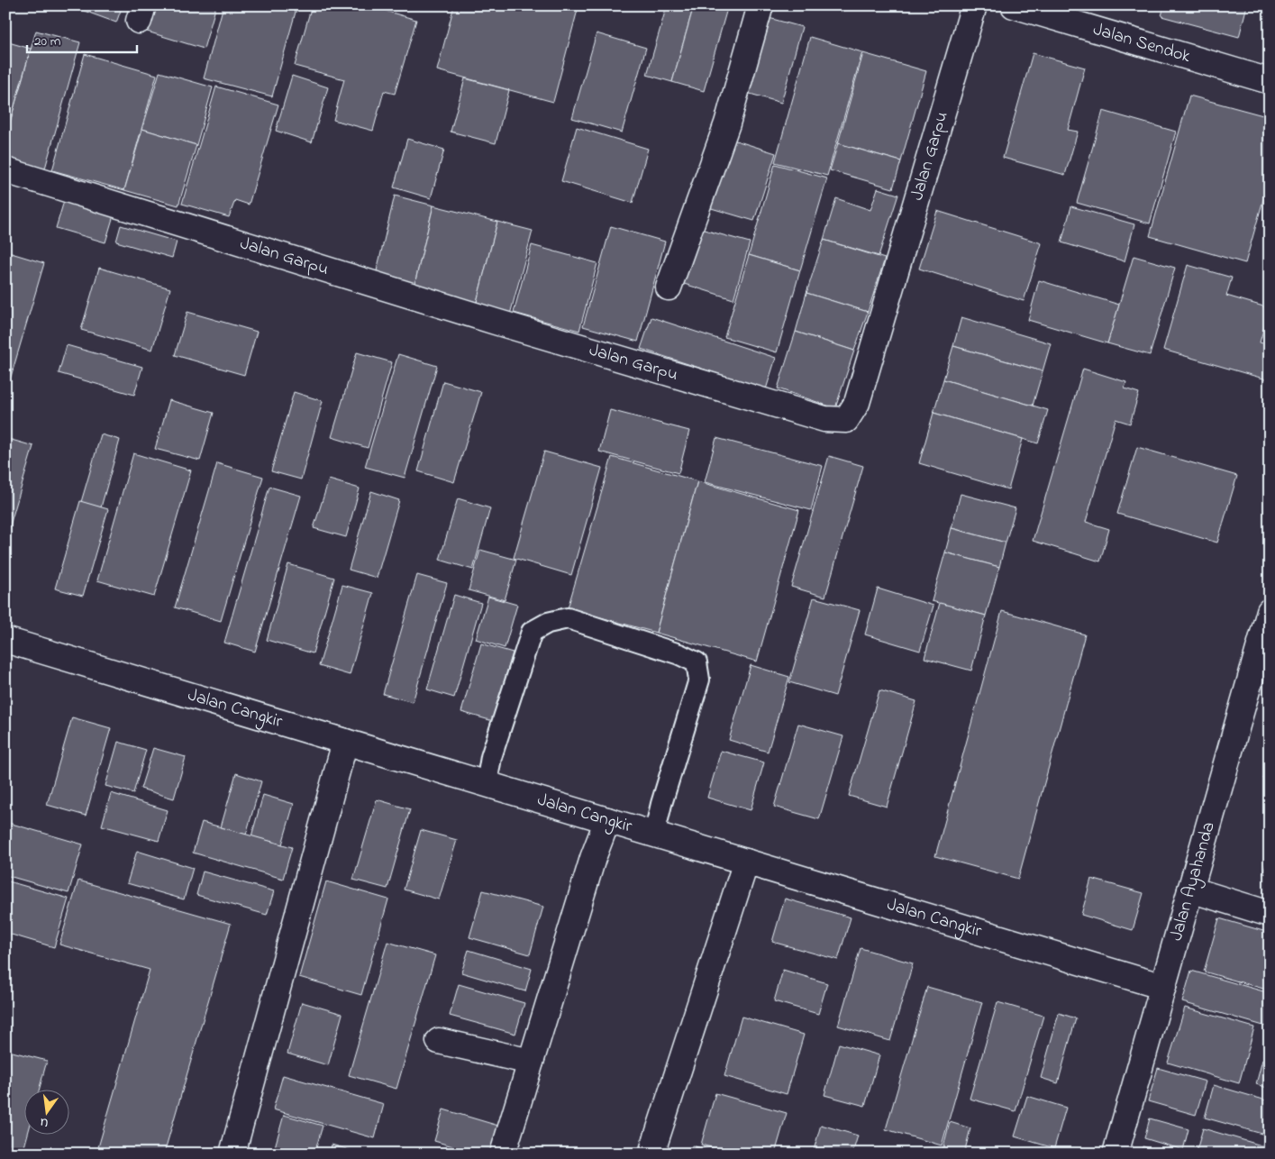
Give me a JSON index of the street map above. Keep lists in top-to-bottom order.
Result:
{
  "streets": {
    "street": [
      "Jalan Sendok",
      "Jalan Garpu",
      "Jalan Cangkir",
      "Jalan Ayahanda"
    ]
  },
  "crossings": [
    ["Jalan Cangkir", "Jalan Ayahanda"]
  ],
  "scale_bar": "20 m",
  "north": "bottom"
}
